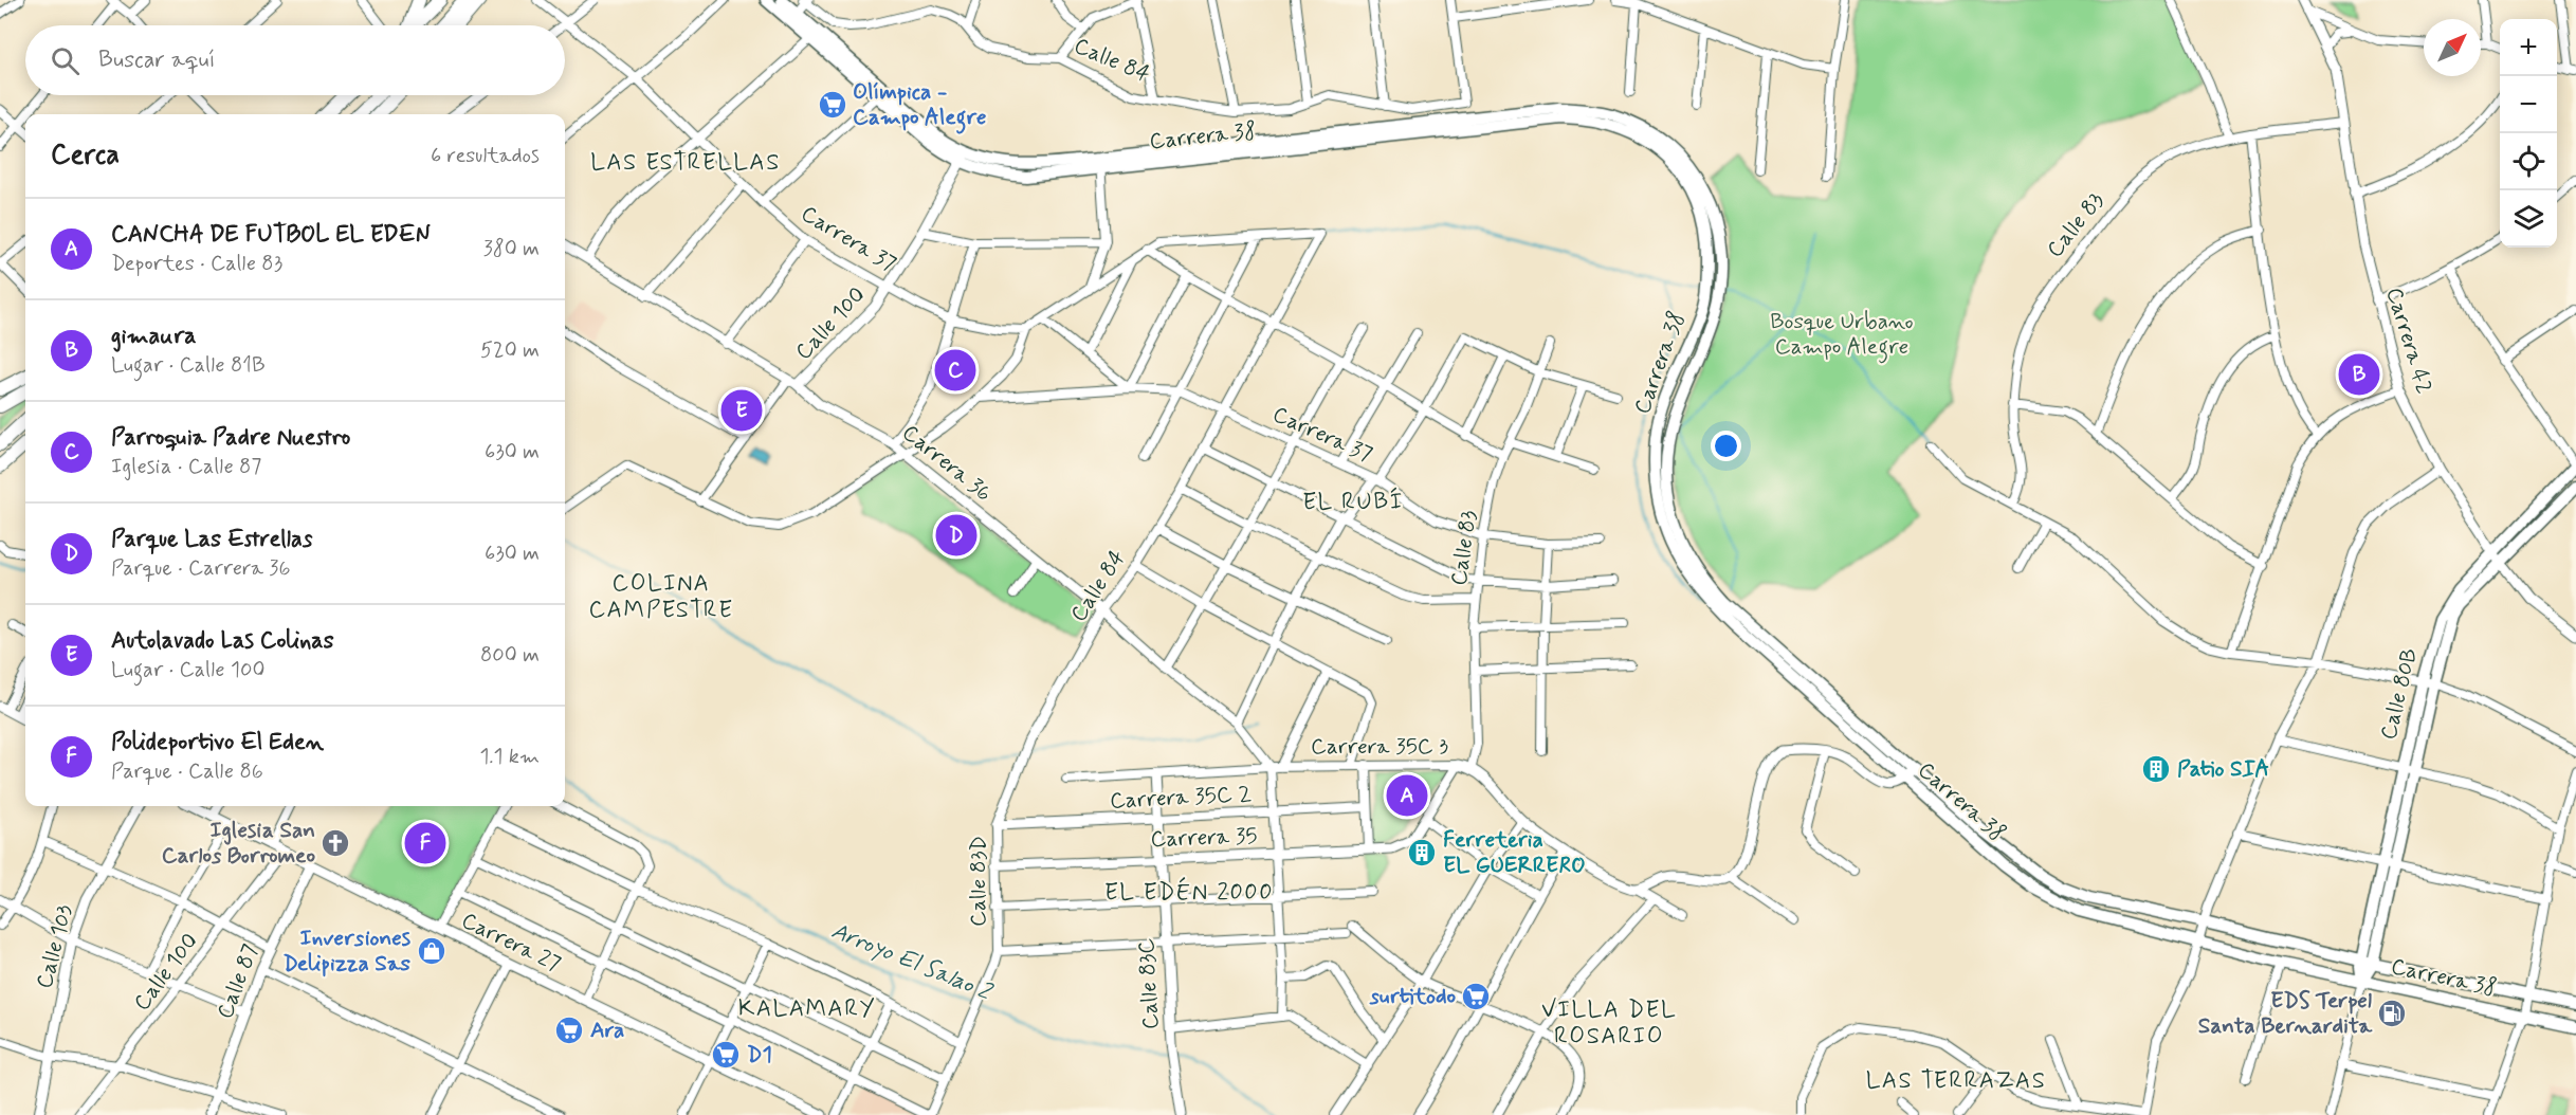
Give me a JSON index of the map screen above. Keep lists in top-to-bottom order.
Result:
{
  "streets": {
    "main road": ["Carrera 38", "Calle 80B"],
    "street": [
      "Calle 84",
      "Calle 83",
      "Carrera 37",
      "Calle 100",
      "Carrera 42",
      "Carrera 36",
      "Carrera 35C 3",
      "Carrera 35C 2",
      "Carrera 35",
      "Calle 83D",
      "Carrera 27",
      "Calle 103",
      "Calle 87",
      "Calle 83C"
    ]
  },
  "crossings": [
    ["Calle 84", "Carrera 37"],
    ["Calle 84", "Carrera 36"],
    ["Calle 84", "Calle 83D"],
    ["Carrera 38", "Calle 100"],
    ["Carrera 38", "Calle 80B"],
    ["Calle 83", "Carrera 37"],
    ["Calle 83", "Carrera 42"],
    ["Calle 83", "Carrera 35C 3"],
    ["Carrera 37", "Calle 100"],
    ["Calle 100", "Carrera 36"],
    ["Calle 100", "Carrera 27"],
    ["Carrera 42", "Calle 80B"],
    ["Carrera 36", "Carrera 35C 3"],
    ["Carrera 35C 3", "Calle 83C"],
    ["Carrera 35C 2", "Calle 83D"],
    ["Carrera 35C 2", "Calle 83C"],
    ["Carrera 35", "Calle 83D"],
    ["Carrera 35", "Calle 83C"],
    ["Carrera 27", "Calle 87"]
  ],
  "districts": [
    "LAS ESTRELLAS",
    "EL RUBÍ",
    "COLINA CAMPESTRE",
    "EL EDÉN 2000",
    "KALAMARY",
    "VILLA DEL ROSARIO",
    "LAS TERRAZAS"
  ],
  "water": ["Arroyo El Salao 2"],
  "parks": ["Bosque Urbano Campo Alegre"],
  "places": {
    "supermarket": [
      "Olímpica - Campo Alegre",
      "surtitodo",
      "Ara",
      "D1"
    ],
    "building": ["Patio SIA", "Ferreteria EL GUERRERO"],
    "church": ["Iglesia San Carlos Borromeo"],
    "shop": ["Inversiones Delipizza Sas"],
    "fuel station": ["EDS Terpel Santa Bernardita"]
  },
  "north": "top right",
  "page": {
    "map_buttons": ["+", "−"],
    "search": "Buscar aquí",
    "heading": ["Cerca", "6 resultados"],
    "list": [
      {
        "mark": "A",
        "name": "CANCHA DE FUTBOL EL EDEN",
        "note": "Deportes · Calle 83",
        "value": "380 m"
      },
      {
        "mark": "B",
        "name": "gimaura",
        "note": "Lugar · Calle 81B",
        "value": "520 m"
      },
      {
        "mark": "C",
        "name": "Parroquia Padre Nuestro",
        "note": "Iglesia · Calle 87",
        "value": "630 m"
      },
      {
        "mark": "D",
        "name": "Parque Las Estrellas",
        "note": "Parque · Carrera 36",
        "value": "630 m"
      },
      {
        "mark": "E",
        "name": "Autolavado Las Colinas",
        "note": "Lugar · Calle 100",
        "value": "800 m"
      },
      {
        "mark": "F",
        "name": "Polideportivo El Eden",
        "note": "Parque · Calle 86",
        "value": "1.1 km"
      }
    ],
    "pins": [
      "C",
      "B",
      "E",
      "D",
      "A",
      "F"
    ]
  }
}
